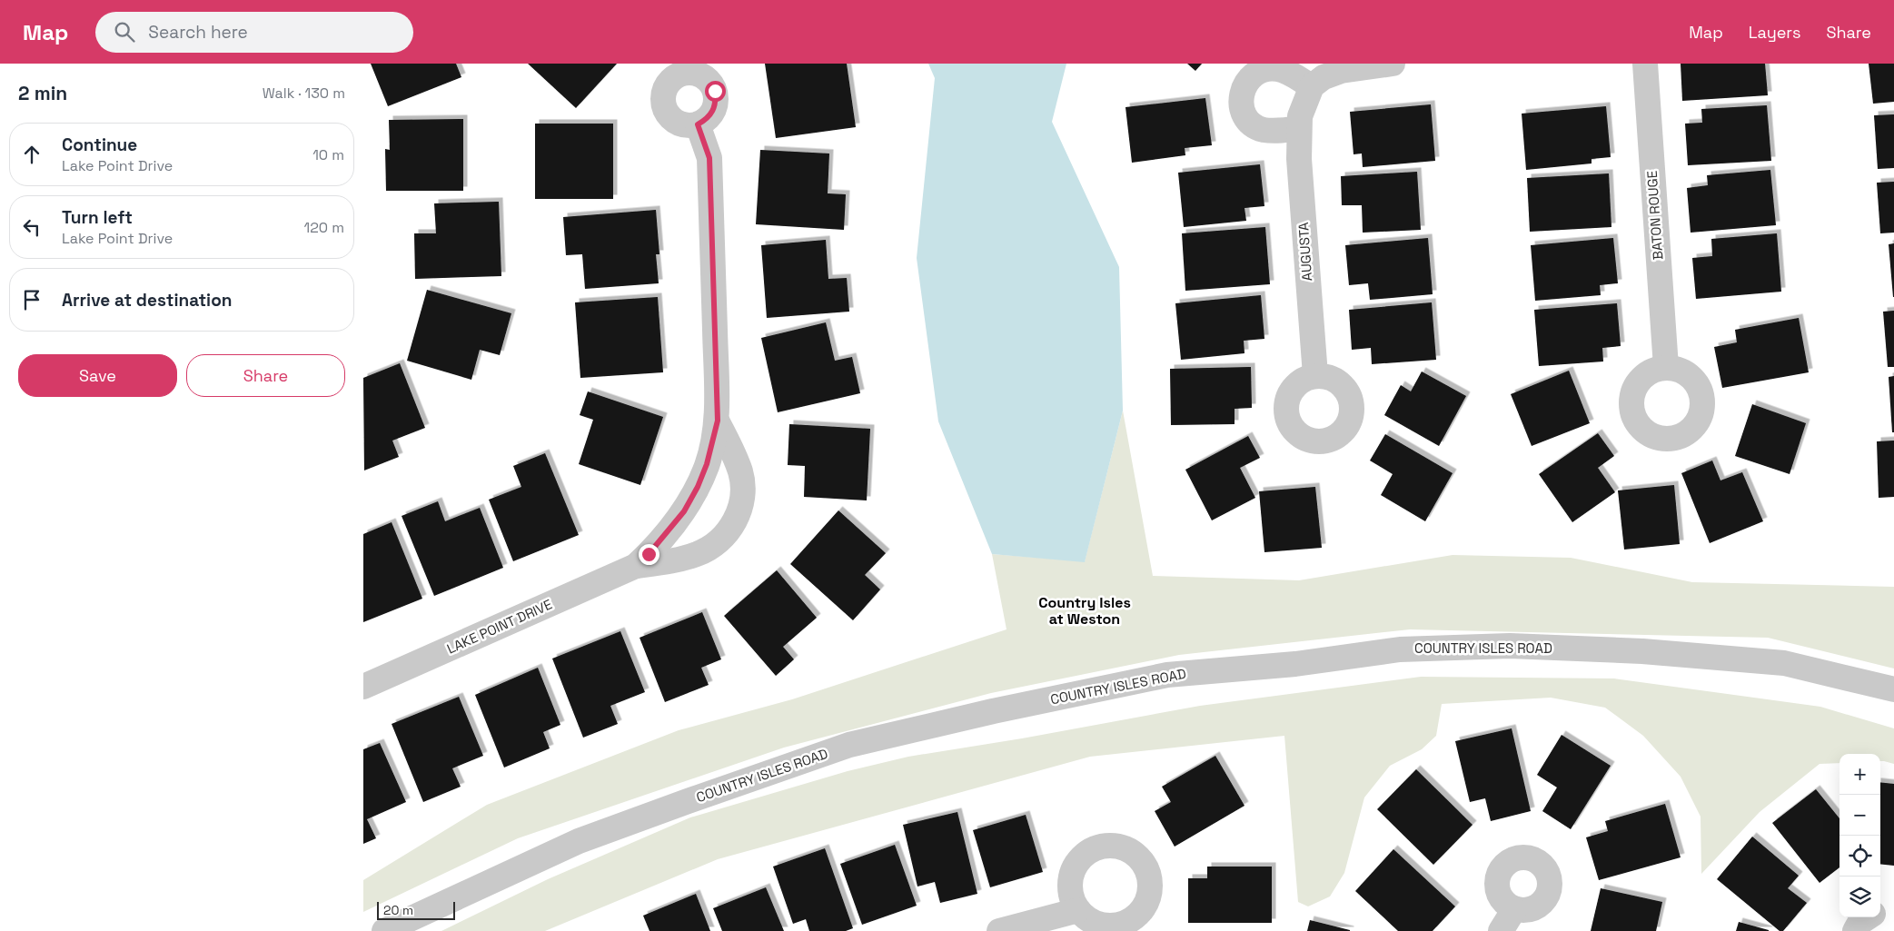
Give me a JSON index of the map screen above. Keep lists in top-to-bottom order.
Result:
{
  "streets": {
    "street": [
      "BATON ROUGE",
      "AUGUSTA",
      "LAKE POINT DRIVE",
      "COUNTRY ISLES ROAD"
    ]
  },
  "districts": ["Country Isles at Weston"],
  "scale_bar": "20 m",
  "page": {
    "header": "Map",
    "search": "Search here",
    "nav": ["Map", "Layers", "Share"],
    "heading": ["2 min", "Walk · 130 m"],
    "list": [
      ["Continue", "Lake Point Drive", "10 m"],
      ["Turn left", "Lake Point Drive", "120 m"],
      "Arrive at destination"
    ],
    "buttons": ["Save", "Share"],
    "map_buttons": ["+", "−"],
    "scale": "20 m"
  }
}
